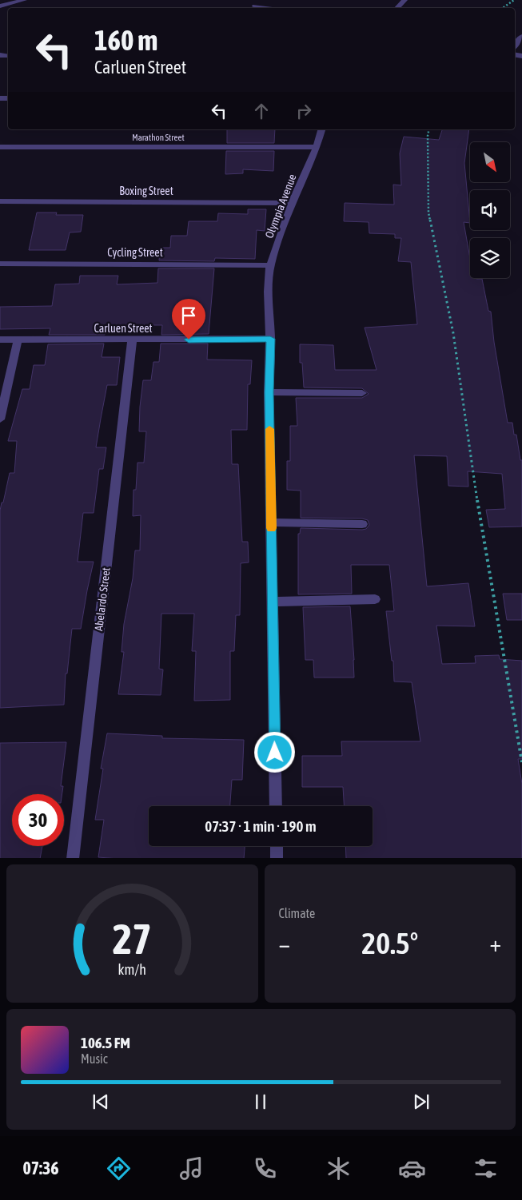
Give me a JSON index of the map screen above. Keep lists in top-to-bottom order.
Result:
{
  "streets": {
    "street": [
      "Marathon Street",
      "Boxing Street",
      "Olympia Avenue",
      "Cycling Street",
      "Carluen Street",
      "Abelardo Street"
    ]
  },
  "crossings": [
    ["Marathon Street", "Olympia Avenue"],
    ["Boxing Street", "Olympia Avenue"],
    ["Olympia Avenue", "Cycling Street"],
    ["Olympia Avenue", "Carluen Street"],
    ["Carluen Street", "Abelardo Street"]
  ],
  "north": "bottom right",
  "page": {
    "turn": ["160 m", "Carluen Street"],
    "limit": "30",
    "trip": "07:37 · 1 min · 190 m",
    "tile": "Climate",
    "heat": ["−", "20.5°", "+"],
    "song": ["106.5 FM", "Music"],
    "tabs": "07:36",
    "gauge": ["27", "km/h"]
  }
}
